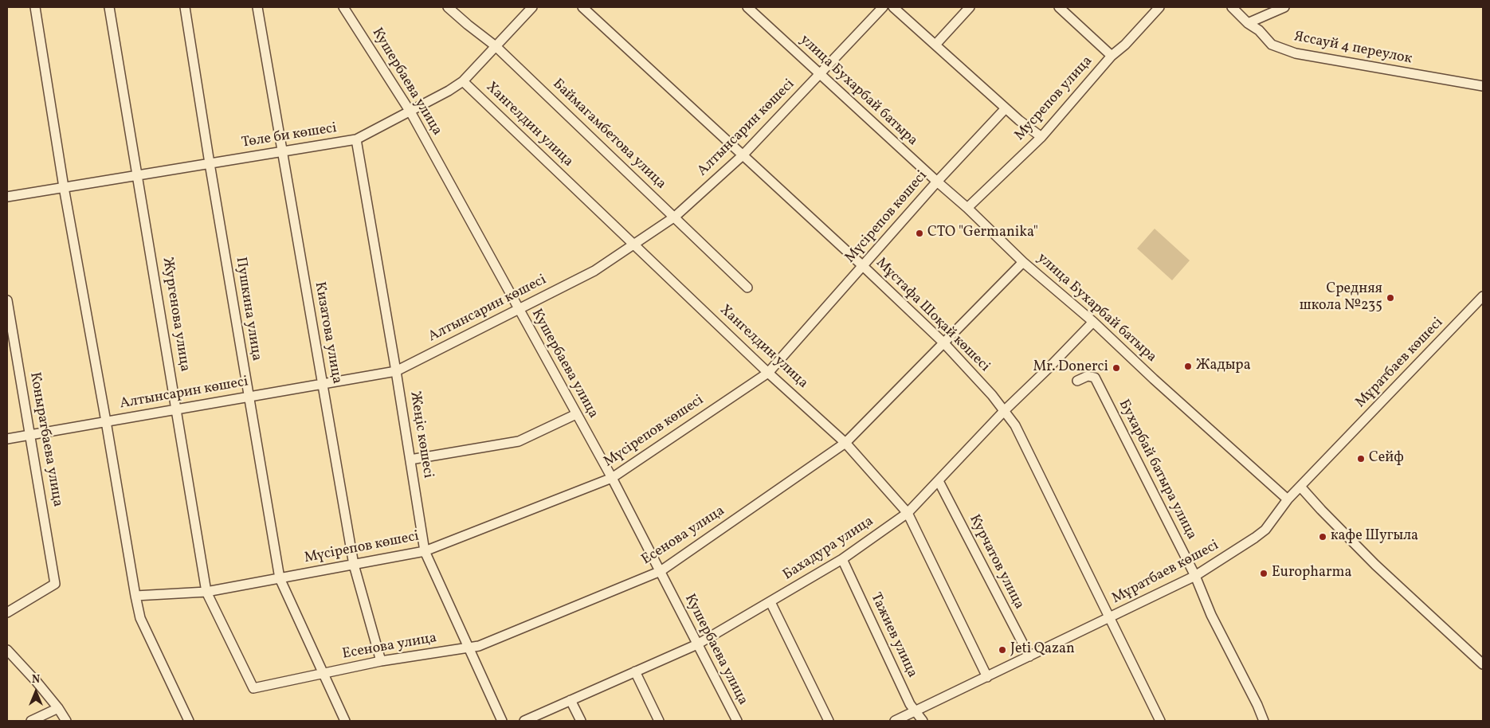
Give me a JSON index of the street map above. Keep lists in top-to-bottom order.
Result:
{
  "streets": {
    "street": [
      "Яссауй 4 переулок",
      "Кушербаева улица",
      "улица Бухарбай батыра",
      "Мусрепов улица",
      "Хангелдин улица",
      "Алтынсарин көшесі",
      "Баймагамбетова улица",
      "Төле би көшесі",
      "Мүсірепов көшесі",
      "Пушкина улица",
      "Жургенова улица",
      "Мұстафа Шоқай көшесі",
      "Кизатова улица",
      "Мұратбаев көшесі",
      "Жеңіс көшесі",
      "Коныратбаева улица",
      "Бухарбай батыра улица",
      "Есенова улица",
      "Бахадура улица",
      "Курчатов улица",
      "Тажиев улица"
    ]
  },
  "crossings": [
    ["Кушербаева улица", "Алтынсарин көшесі"],
    ["Кушербаева улица", "Төле би көшесі"],
    ["Кушербаева улица", "Мүсірепов көшесі"],
    ["Кушербаева улица", "Есенова улица"],
    ["Кушербаева улица", "Бахадура улица"],
    ["улица Бухарбай батыра", "Мусрепов улица"],
    ["улица Бухарбай батыра", "Алтынсарин көшесі"],
    ["улица Бухарбай батыра", "Мүсірепов көшесі"],
    ["улица Бухарбай батыра", "Мұратбаев көшесі"],
    ["улица Бухарбай батыра", "Есенова улица"],
    ["улица Бухарбай батыра", "Бахадура улица"],
    ["Хангелдин улица", "Алтынсарин көшесі"],
    ["Хангелдин улица", "Төле би көшесі"],
    ["Хангелдин улица", "Мүсірепов көшесі"],
    ["Хангелдин улица", "Мұратбаев көшесі"],
    ["Хангелдин улица", "Есенова улица"],
    ["Хангелдин улица", "Бахадура улица"],
    ["Алтынсарин көшесі", "Баймагамбетова улица"],
    ["Алтынсарин көшесі", "Пушкина улица"],
    ["Алтынсарин көшесі", "Жургенова улица"],
    ["Алтынсарин көшесі", "Мұстафа Шоқай көшесі"],
    ["Алтынсарин көшесі", "Кизатова улица"],
    ["Алтынсарин көшесі", "Жеңіс көшесі"],
    ["Алтынсарин көшесі", "Коныратбаева улица"],
    ["Баймагамбетова улица", "Төле би көшесі"],
    ["Төле би көшесі", "Пушкина улица"],
    ["Төле би көшесі", "Жургенова улица"],
    ["Төле би көшесі", "Кизатова улица"],
    ["Төле би көшесі", "Жеңіс көшесі"],
    ["Мүсірепов көшесі", "Пушкина улица"],
    ["Мүсірепов көшесі", "Жургенова улица"],
    ["Мүсірепов көшесі", "Мұстафа Шоқай көшесі"],
    ["Мүсірепов көшесі", "Кизатова улица"],
    ["Мүсірепов көшесі", "Жеңіс көшесі"],
    ["Пушкина улица", "Есенова улица"],
    ["Жургенова улица", "Есенова улица"],
    ["Мұстафа Шоқай көшесі", "Мұратбаев көшесі"],
    ["Мұстафа Шоқай көшесі", "Есенова улица"],
    ["Мұстафа Шоқай көшесі", "Бахадура улица"],
    ["Кизатова улица", "Есенова улица"],
    ["Мұратбаев көшесі", "Бухарбай батыра улица"],
    ["Мұратбаев көшесі", "Курчатов улица"],
    ["Мұратбаев көшесі", "Тажиев улица"],
    ["Жеңіс көшесі", "Есенова улица"],
    ["Бахадура улица", "Курчатов улица"],
    ["Бахадура улица", "Тажиев улица"]
  ],
  "places": [
    "СТО \"Germanika\"",
    "Средняя школа №235",
    "Жадыра",
    "Mr. Donerci",
    "Сейф",
    "кафе Шугыла",
    "Europharma",
    "Jeti Qazan"
  ],
  "north": "top"
}
